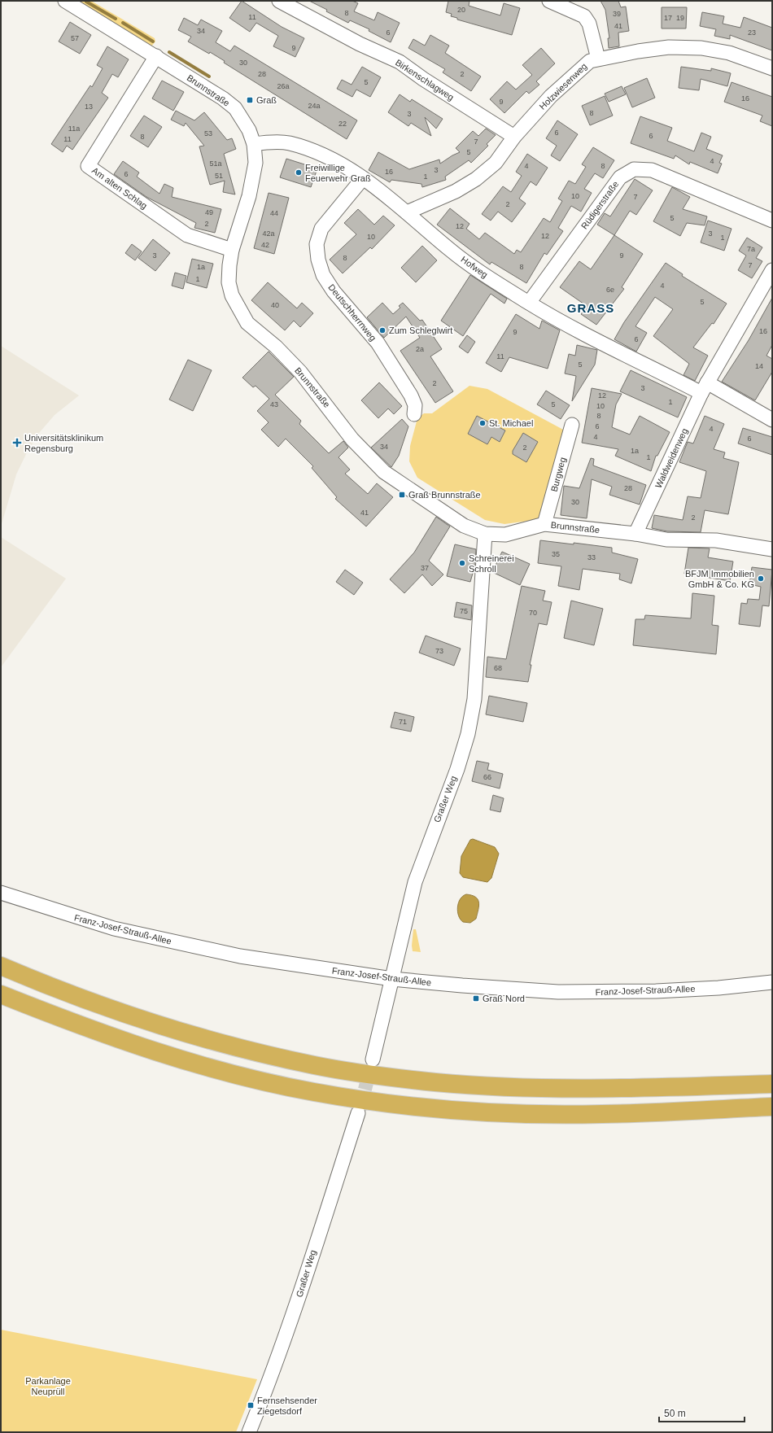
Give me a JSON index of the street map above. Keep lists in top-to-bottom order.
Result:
{
  "streets": {
    "street": [
      "Birkenschlagweg",
      "Holzwiesenweg",
      "Brunnstraße",
      "Am alten Schlag",
      "Rüdigerstraße",
      "Hofweg",
      "Deutschherrnweg",
      "Waldweidenweg",
      "Burgweg",
      "Graßer Weg",
      "Franz-Josef-Strauß-Allee"
    ]
  },
  "crossings": [
    ["Birkenschlagweg", "Holzwiesenweg"],
    ["Holzwiesenweg", "Hofweg"],
    ["Brunnstraße", "Am alten Schlag"],
    ["Brunnstraße", "Hofweg"],
    ["Brunnstraße", "Waldweidenweg"],
    ["Brunnstraße", "Burgweg"],
    ["Brunnstraße", "Graßer Weg"],
    ["Rüdigerstraße", "Hofweg"],
    ["Hofweg", "Deutschherrnweg"],
    ["Hofweg", "Waldweidenweg"],
    ["Graßer Weg", "Franz-Josef-Strauß-Allee"]
  ],
  "districts": ["GRASS"],
  "parks": ["Parkanlage Neuprüll"],
  "places": {
    "transit": [
      "Graß",
      "Graß Brunnstraße",
      "Graß Nord",
      "Fernsehsender Ziegetsdorf"
    ],
    "other": [
      "Freiwillige Feuerwehr Graß",
      "Zum Schleglwirt",
      "St. Michael",
      "Schreinerei Schroll",
      "BFJM Immobilien GmbH & Co. KG"
    ],
    "health": ["Universitätsklinikum Regensburg"]
  },
  "house_numbers": [
    "20",
    "8",
    "39",
    "11",
    "17",
    "19",
    "41",
    "34",
    "6",
    "23",
    "57",
    "9",
    "30",
    "28",
    "2",
    "5",
    "26a",
    "16",
    "9",
    "24a",
    "13",
    "8",
    "3",
    "22",
    "11a",
    "6",
    "53",
    "6",
    "8",
    "11",
    "7",
    "5",
    "4",
    "51a",
    "4",
    "8",
    "3",
    "16",
    "6",
    "51",
    "1",
    "10",
    "7",
    "2",
    "49",
    "44",
    "5",
    "2",
    "12",
    "42a",
    "3",
    "12",
    "10",
    "1",
    "42",
    "7a",
    "3",
    "9",
    "8",
    "7",
    "1a",
    "8",
    "1",
    "4",
    "6e",
    "5",
    "40",
    "16",
    "9",
    "6",
    "2a",
    "11",
    "5",
    "14",
    "2",
    "3",
    "12",
    "1",
    "43",
    "5",
    "10",
    "8",
    "6",
    "4",
    "4",
    "6",
    "34",
    "2",
    "1a",
    "1",
    "28",
    "30",
    "41",
    "2",
    "35",
    "33",
    "37",
    "75",
    "70",
    "73",
    "68",
    "71",
    "66"
  ],
  "scale_bar": "50 m"
}
